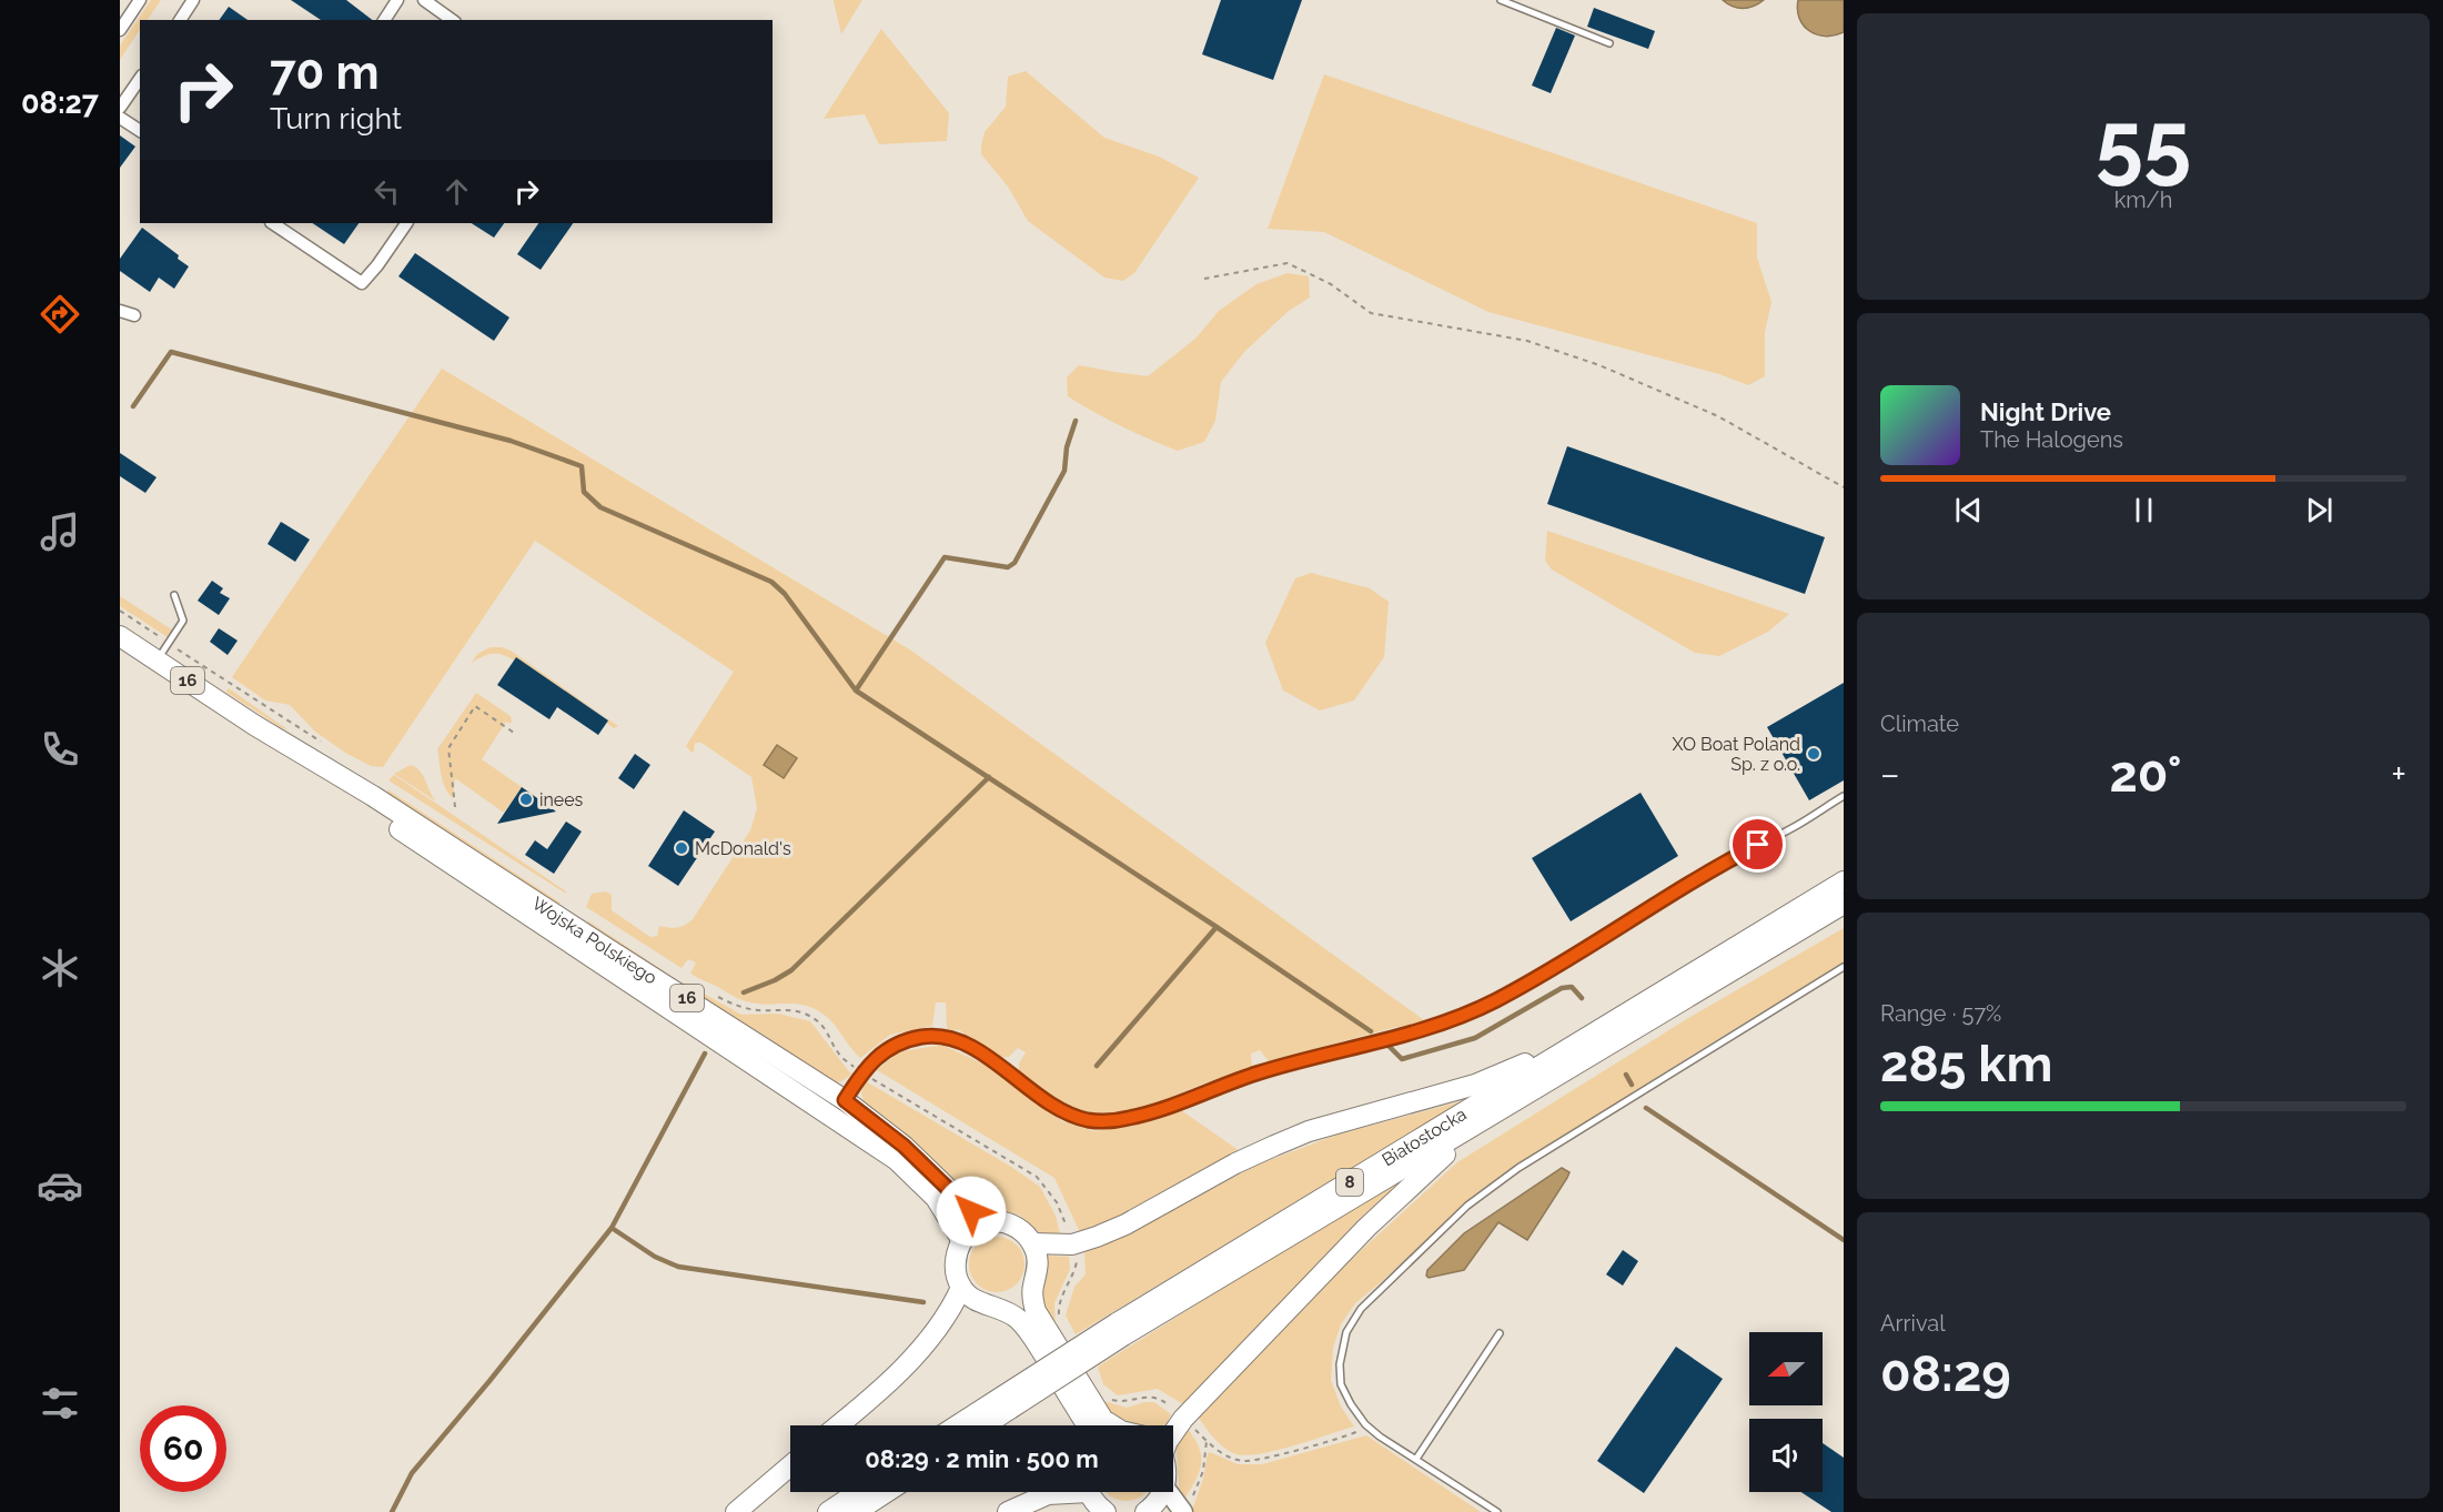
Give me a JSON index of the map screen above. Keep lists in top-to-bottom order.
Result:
{
  "streets": {
    "main road": [
      "16",
      "Wojska Polskiego",
      "Białostocka",
      "8"
    ]
  },
  "crossings": [
    ["16", "Wojska Polskiego"]
  ],
  "places": ["XO Boat Poland Sp. z o.o.", "inees", "McDonald's"],
  "north": "left",
  "page": {
    "tabs": "08:27",
    "tile": [
      ["55", "km/h"],
      "Climate",
      ["Range · 57%", "285 km"],
      ["Arrival", "08:29"]
    ],
    "turn": ["70 m", "Turn right"],
    "song": ["Night Drive", "The Halogens"],
    "heat": ["−", "20°", "+"],
    "limit": "60",
    "trip": "08:29 · 2 min · 500 m"
  }
}
